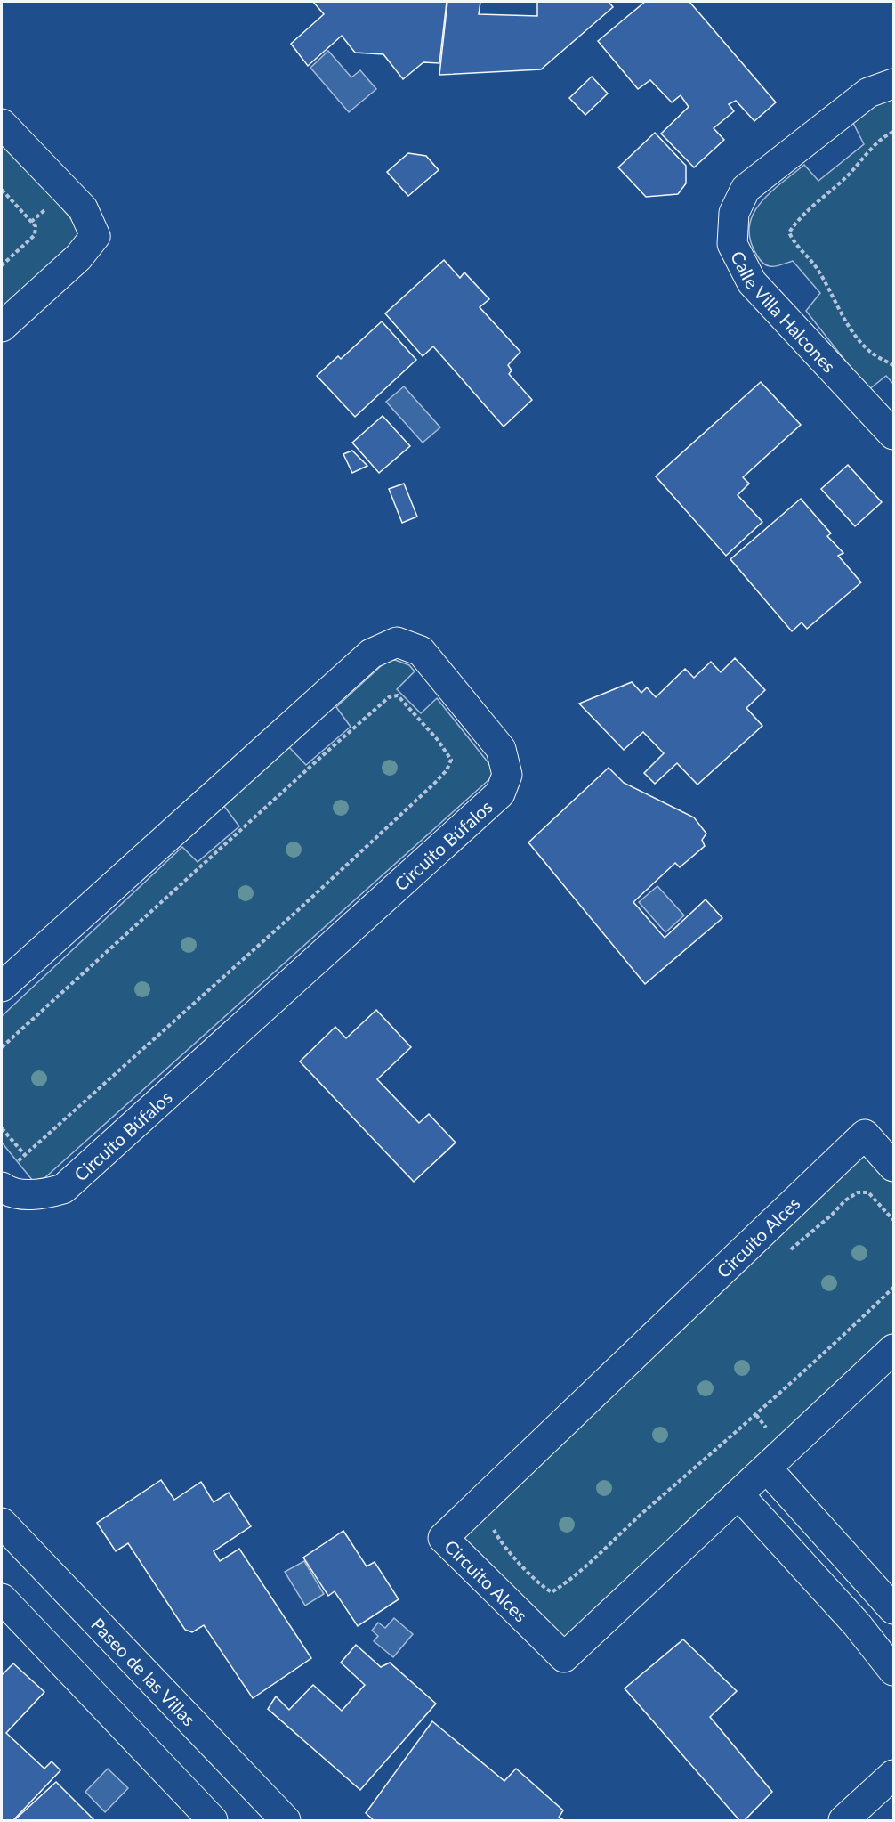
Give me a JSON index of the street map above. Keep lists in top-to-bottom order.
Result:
{
  "streets": {
    "street": [
      "Calle Villa Halcones",
      "Circuito Búfalos",
      "Circuito Alces",
      "Paseo de las Villas"
    ]
  }
}
